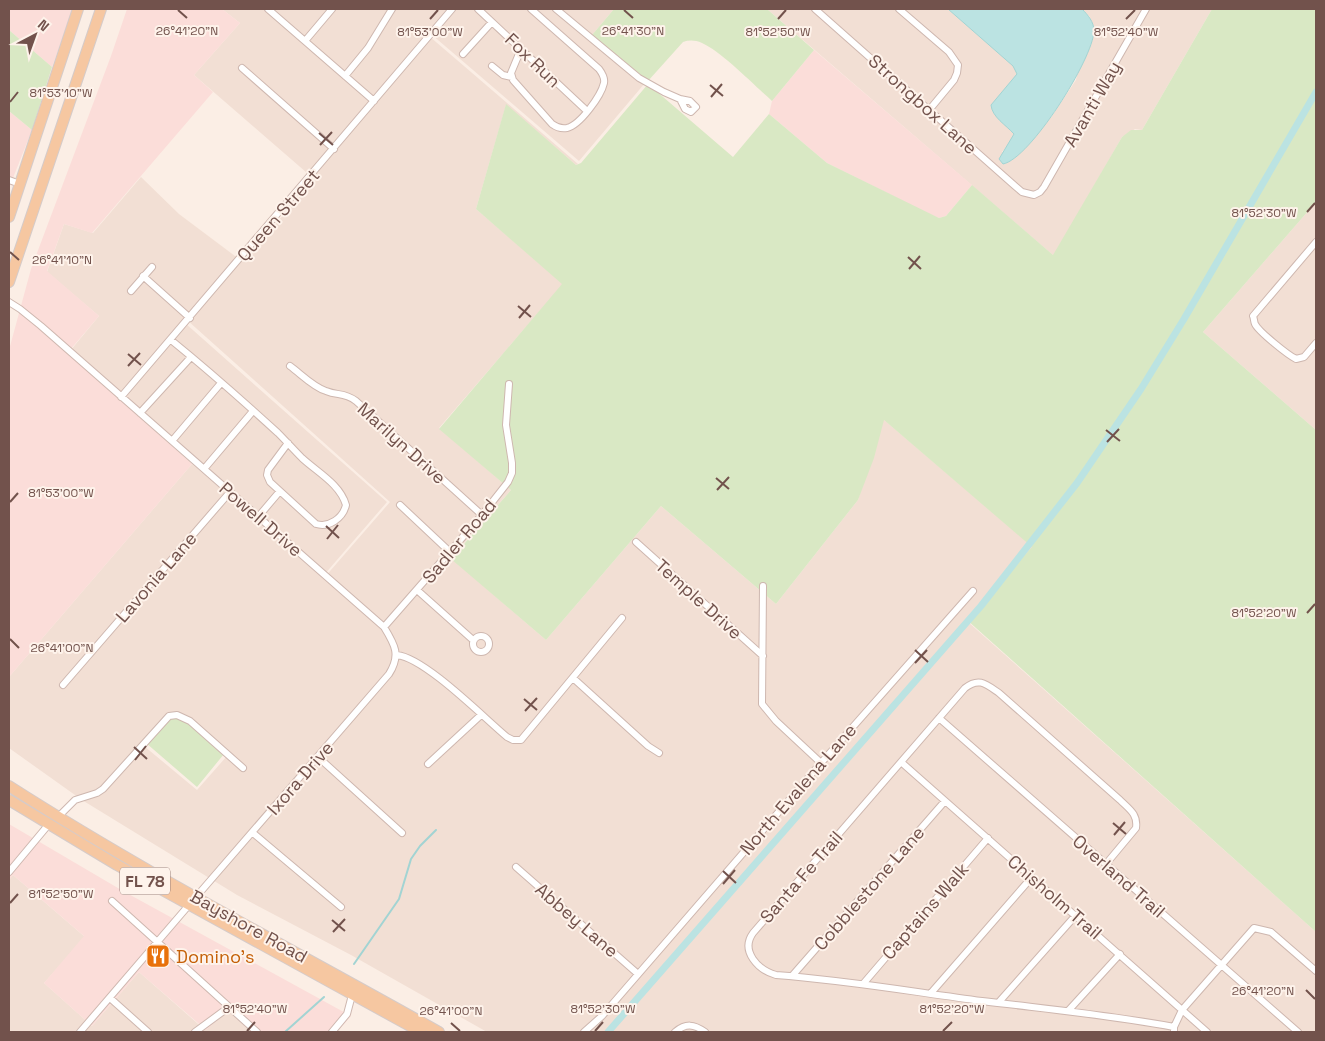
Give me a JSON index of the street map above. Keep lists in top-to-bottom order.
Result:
{
  "streets": {
    "main road": ["FL 78", "Bayshore Road"],
    "street": [
      "Fox Run",
      "Strongbox Lane",
      "Avanti Way",
      "Queen Street",
      "Marilyn Drive",
      "Powell Drive",
      "Sadler Road",
      "Lavonia Lane",
      "Temple Drive",
      "Ixora Drive",
      "North Evalena Lane",
      "Overland Trail",
      "Santa Fe Trail",
      "Cobblestone Lane",
      "Chisholm Trail",
      "Captains Walk",
      "Abbey Lane"
    ]
  },
  "crossings": [
    ["Strongbox Lane", "Avanti Way"],
    ["Queen Street", "Powell Drive"],
    ["Marilyn Drive", "Sadler Road"],
    ["Powell Drive", "Sadler Road"],
    ["Powell Drive", "Lavonia Lane"],
    ["Powell Drive", "Ixora Drive"],
    ["Ixora Drive", "FL 78"],
    ["Ixora Drive", "Bayshore Road"],
    ["North Evalena Lane", "Abbey Lane"],
    ["Overland Trail", "Santa Fe Trail"],
    ["Santa Fe Trail", "Cobblestone Lane"],
    ["Santa Fe Trail", "Chisholm Trail"],
    ["Santa Fe Trail", "Captains Walk"],
    ["FL 78", "Bayshore Road"],
    ["Cobblestone Lane", "Chisholm Trail"],
    ["Chisholm Trail", "Captains Walk"]
  ],
  "places": {
    "restaurant": ["Domino's"]
  },
  "north": "top right",
  "coordinates": [
    "26°41'20\"N",
    "26°41'30\"N",
    "81°52'50\"W",
    "81°52'40\"W",
    "81°53'00\"W",
    "81°53'10\"W",
    "81°52'30\"W",
    "26°41'10\"N",
    "81°52'20\"W",
    "26°41'00\"N"
  ]
}
